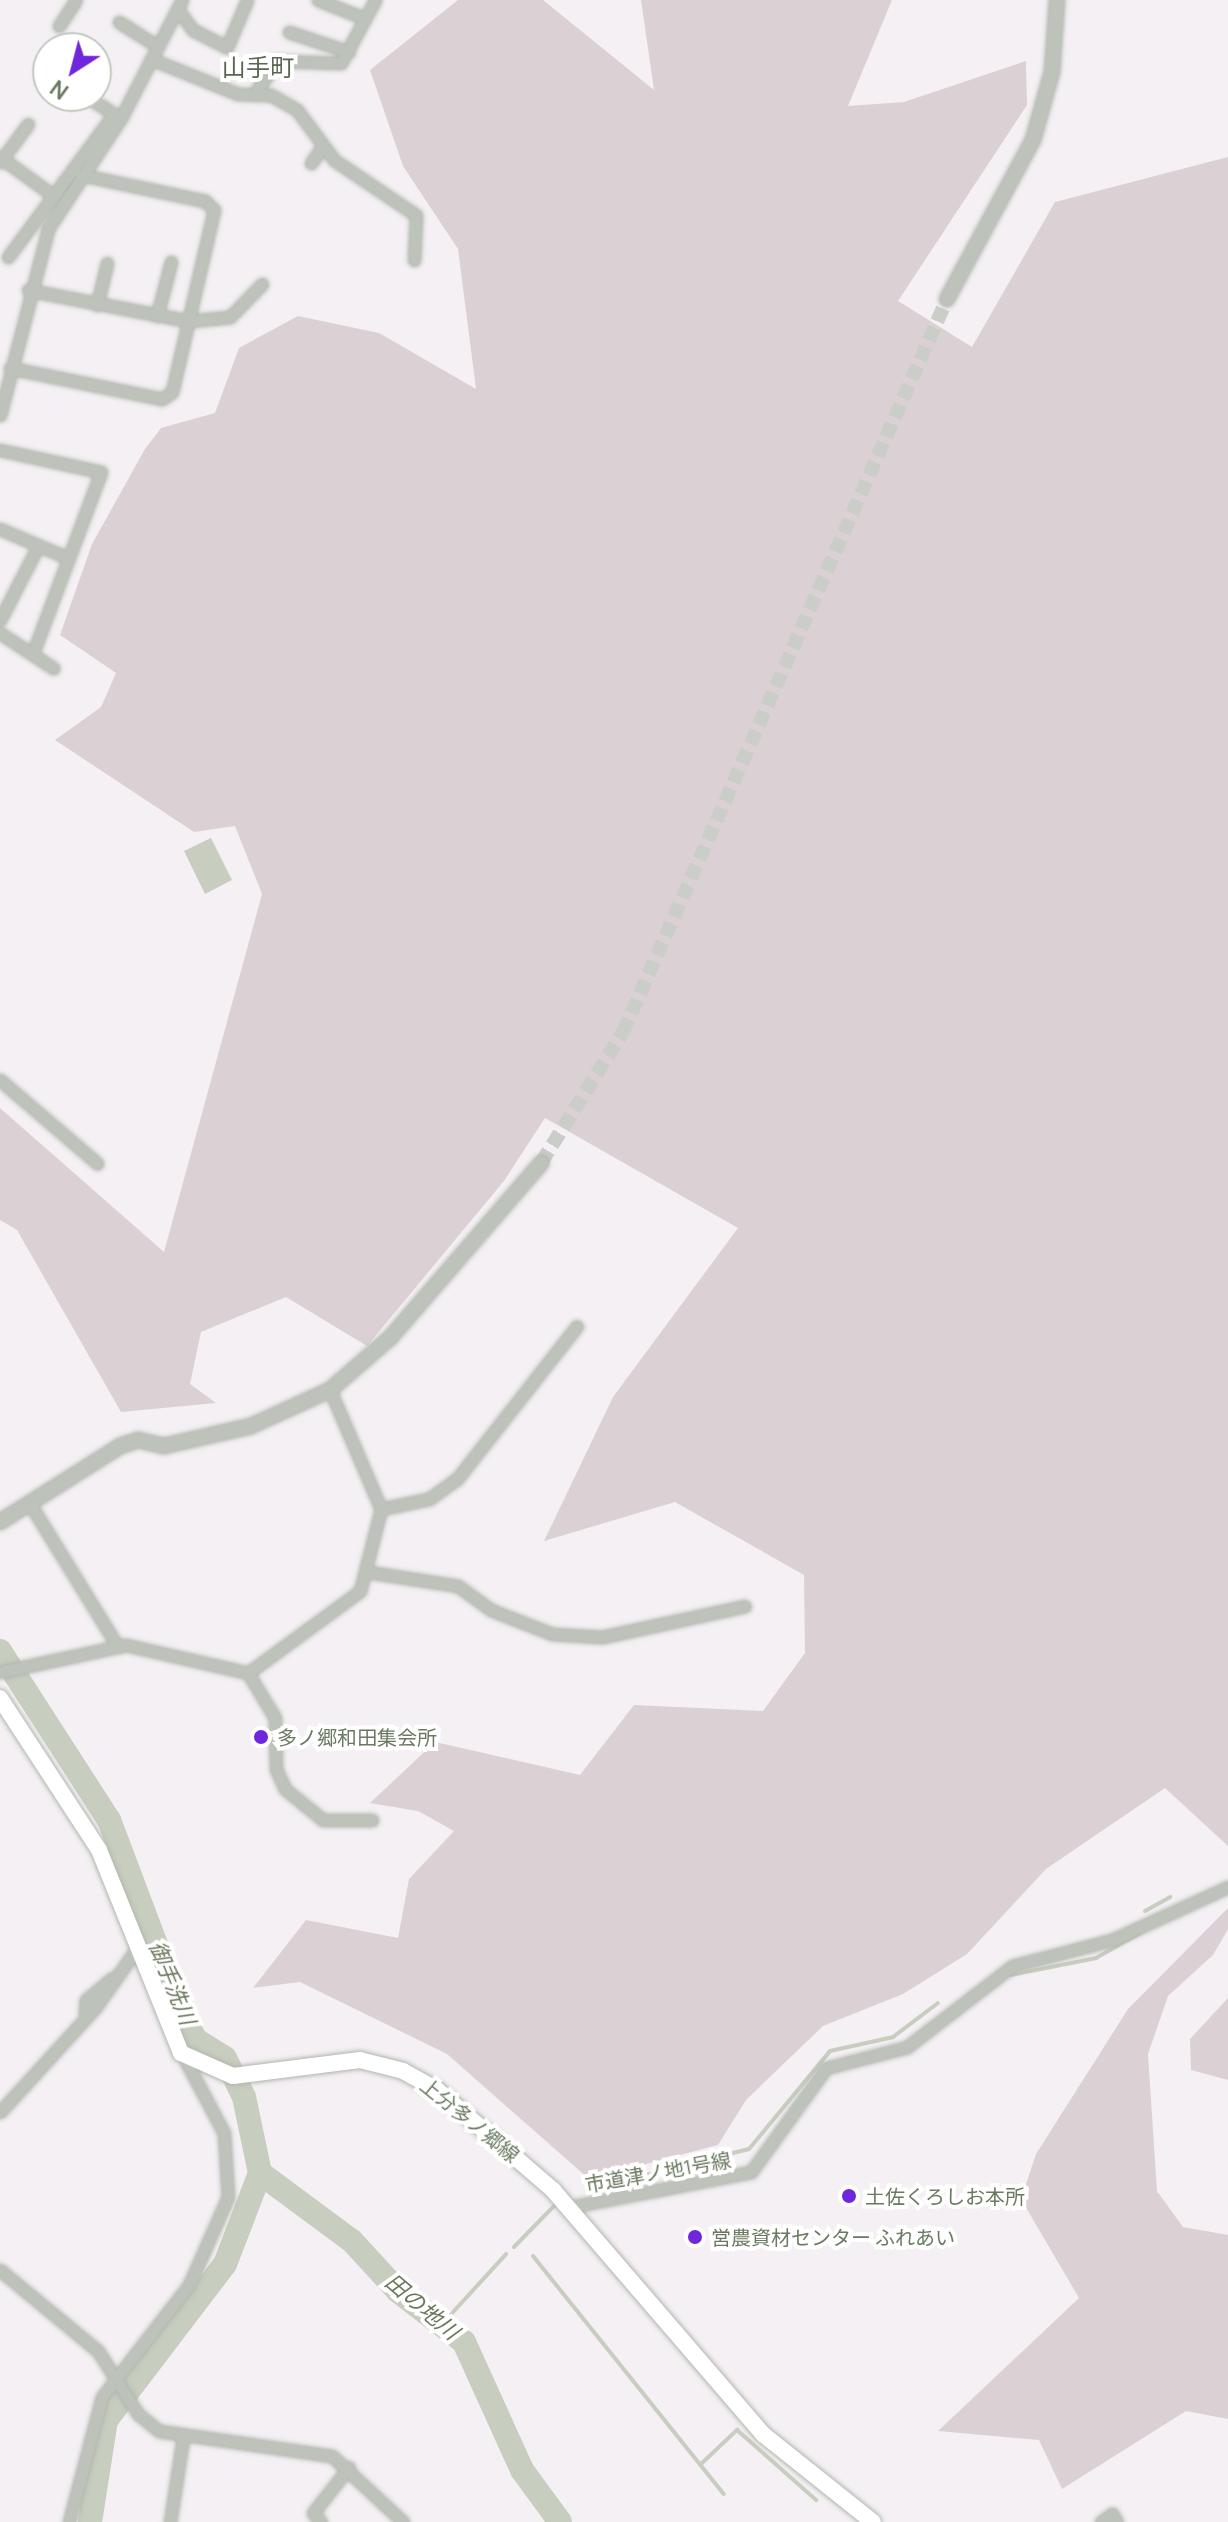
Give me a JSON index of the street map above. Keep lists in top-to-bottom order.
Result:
{
  "streets": {
    "main road": ["上分多ノ郷線"],
    "street": ["市道津ノ地1号線"]
  },
  "crossings": [
    ["上分多ノ郷線", "市道津ノ地1号線"]
  ],
  "districts": ["山手町"],
  "water": ["御手洗川", "田の地川"],
  "places": ["多ノ郷和田集会所", "土佐くろしお本所", "営農資材センター ふれあい"],
  "north": "bottom left"
}
